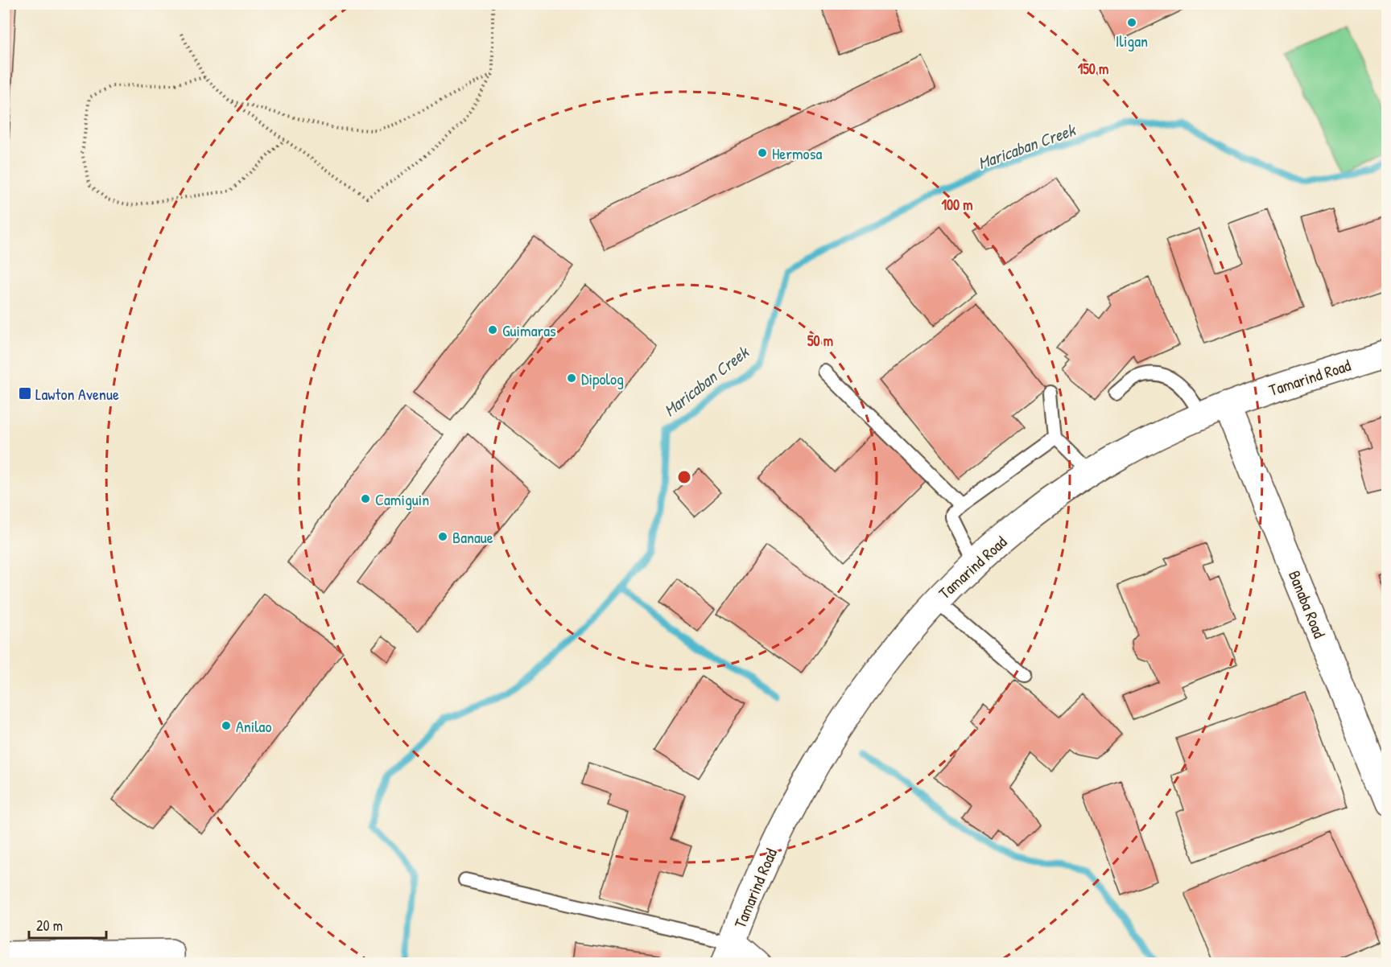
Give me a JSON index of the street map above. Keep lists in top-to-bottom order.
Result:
{
  "streets": {
    "street": ["Tamarind Road", "Banaba Road"]
  },
  "crossings": [
    ["Tamarind Road", "Banaba Road"]
  ],
  "water": ["Maricaban Creek"],
  "places": {
    "other": [
      "Iligan",
      "Hermosa",
      "Guimaras",
      "Dipolog",
      "Camiguin",
      "Banaue",
      "Anilao"
    ],
    "transit": ["Lawton Avenue"]
  },
  "scale_bar": "20 m",
  "rings": ["150 m", "100 m", "50 m"]
}
